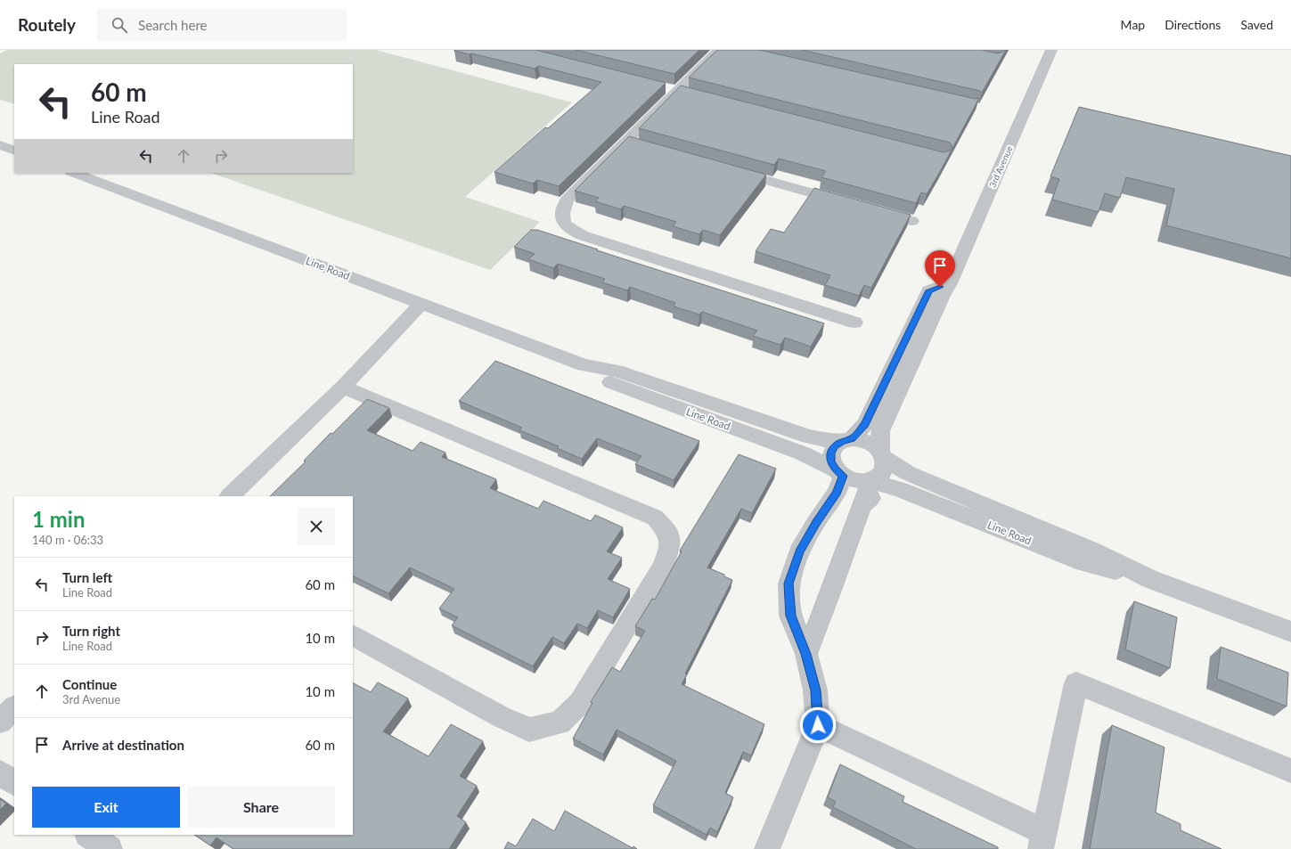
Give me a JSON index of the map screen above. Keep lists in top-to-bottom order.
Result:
{
  "streets": {
    "street": ["3rd Avenue", "Line Road"]
  },
  "crossings": [
    ["3rd Avenue", "Line Road"]
  ],
  "page": {
    "header": "Routely",
    "search": "Search here",
    "nav": ["Map", "Directions", "Saved"],
    "turn": ["60 m", "Line Road"],
    "heading": ["1 min", "140 m · 06:33"],
    "list": [
      {
        "name": "Turn left",
        "note": "Line Road",
        "value": "60 m"
      },
      {
        "name": "Turn right",
        "note": "Line Road",
        "value": "10 m"
      },
      {
        "name": "Continue",
        "note": "3rd Avenue",
        "value": "10 m"
      },
      {
        "name": "Arrive at destination",
        "value": "60 m"
      }
    ],
    "buttons": ["Exit", "Share"]
  }
}
